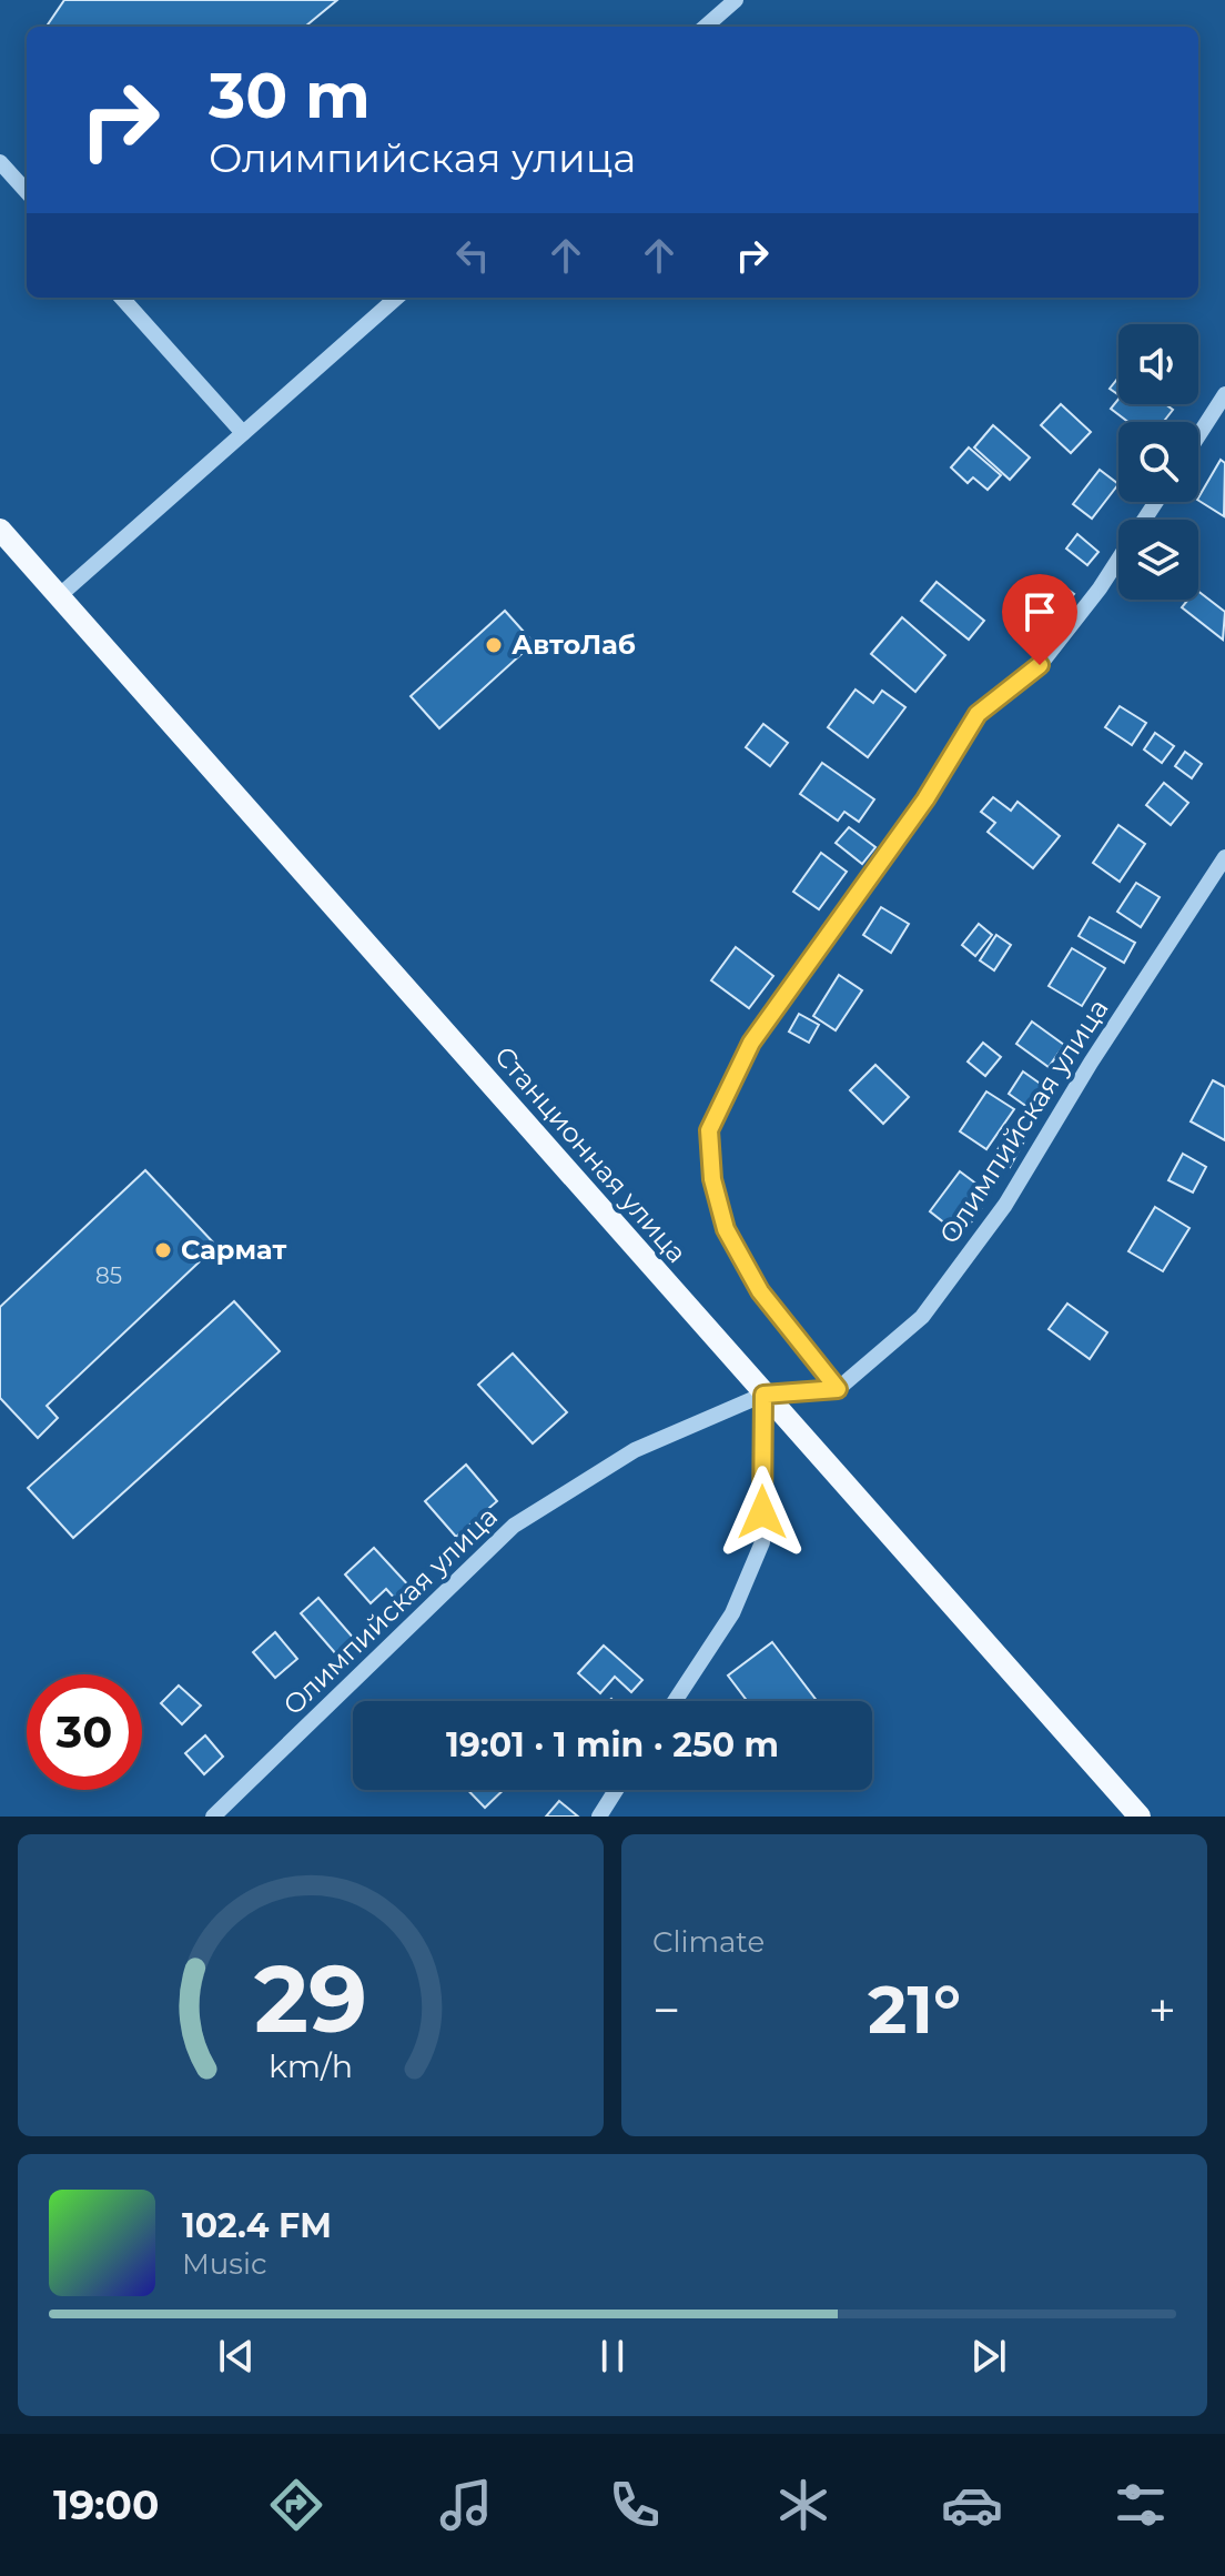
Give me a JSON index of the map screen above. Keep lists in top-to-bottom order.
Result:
{
  "streets": {
    "main road": ["Станционная улица"],
    "street": ["Олимпийская улица"]
  },
  "crossings": [
    ["Олимпийская улица", "Станционная улица"]
  ],
  "places": ["АвтоЛаб", "Сармат"],
  "house_numbers": ["85"],
  "page": {
    "turn": ["30 m", "Олимпийская улица"],
    "limit": "30",
    "trip": "19:01 · 1 min · 250 m",
    "tile": "Climate",
    "heat": ["−", "21°", "+"],
    "song": ["102.4 FM", "Music"],
    "tabs": "19:00",
    "gauge": ["29", "km/h"]
  }
}
